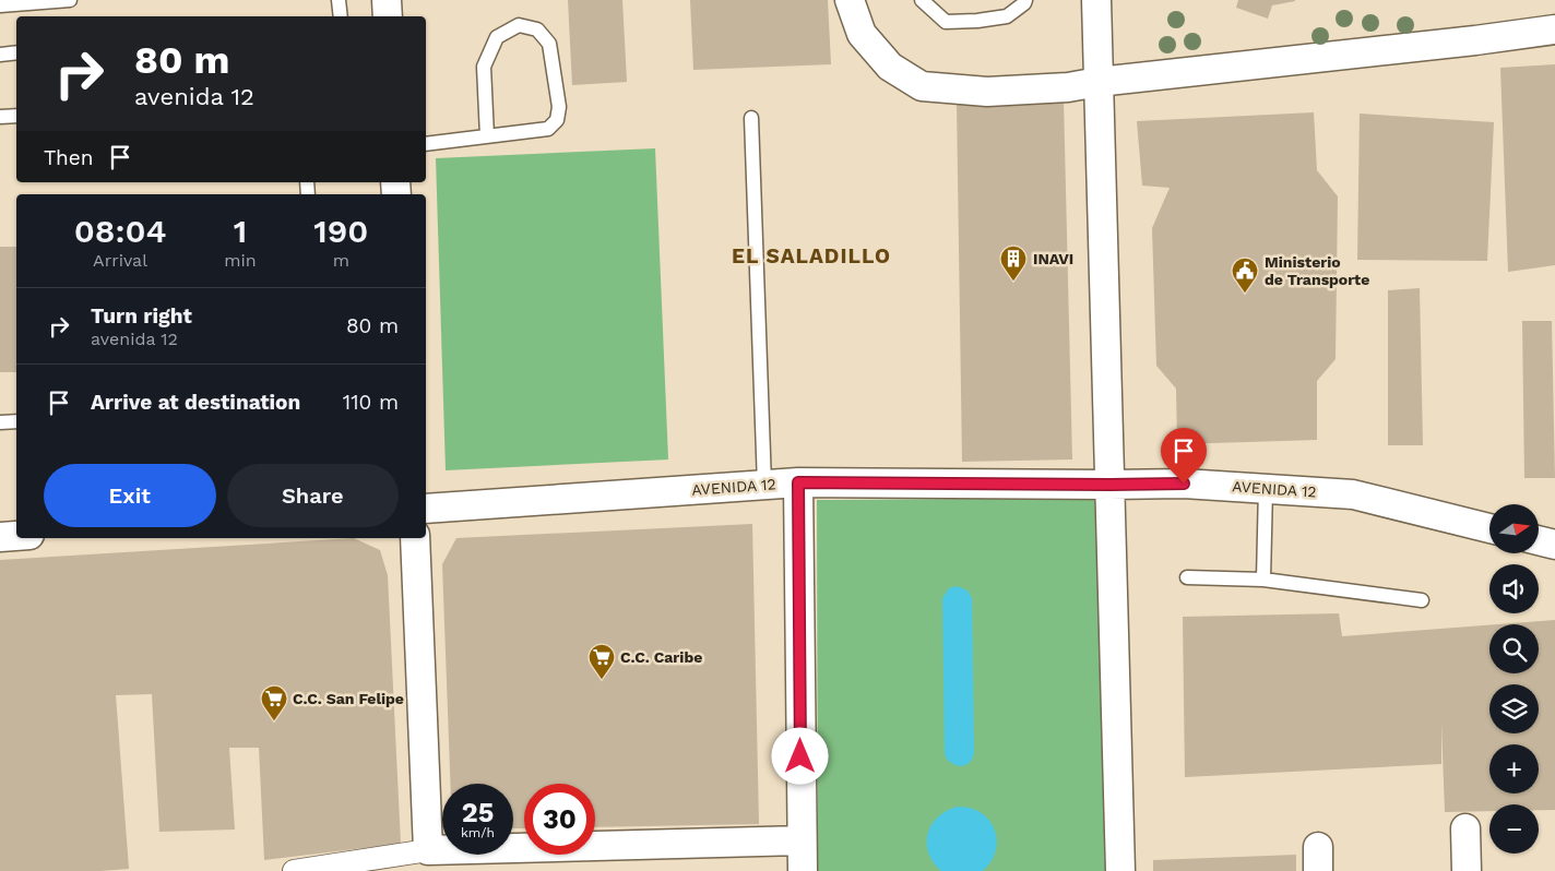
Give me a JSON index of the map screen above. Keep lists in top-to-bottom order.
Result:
{
  "streets": {
    "street": ["AVENIDA 12"]
  },
  "districts": ["EL SALADILLO"],
  "places": {
    "building": ["INAVI"],
    "public building": ["Ministerio de Transporte"],
    "supermarket": ["C.C. Caribe", "C.C. San Felipe"]
  },
  "north": "right",
  "page": {
    "turn": ["80 m", "avenida 12"],
    "then": "Then",
    "eta": [
      "08:04",
      "Arrival",
      "1",
      "min",
      "190",
      "m"
    ],
    "list": [
      {
        "name": "Turn right",
        "note": "avenida 12",
        "value": "80 m"
      },
      {
        "name": "Arrive at destination",
        "value": "110 m"
      }
    ],
    "buttons": ["Exit", "Share"],
    "map_buttons": ["+", "−"],
    "speed": "25 km/h",
    "limit": "30"
  }
}
